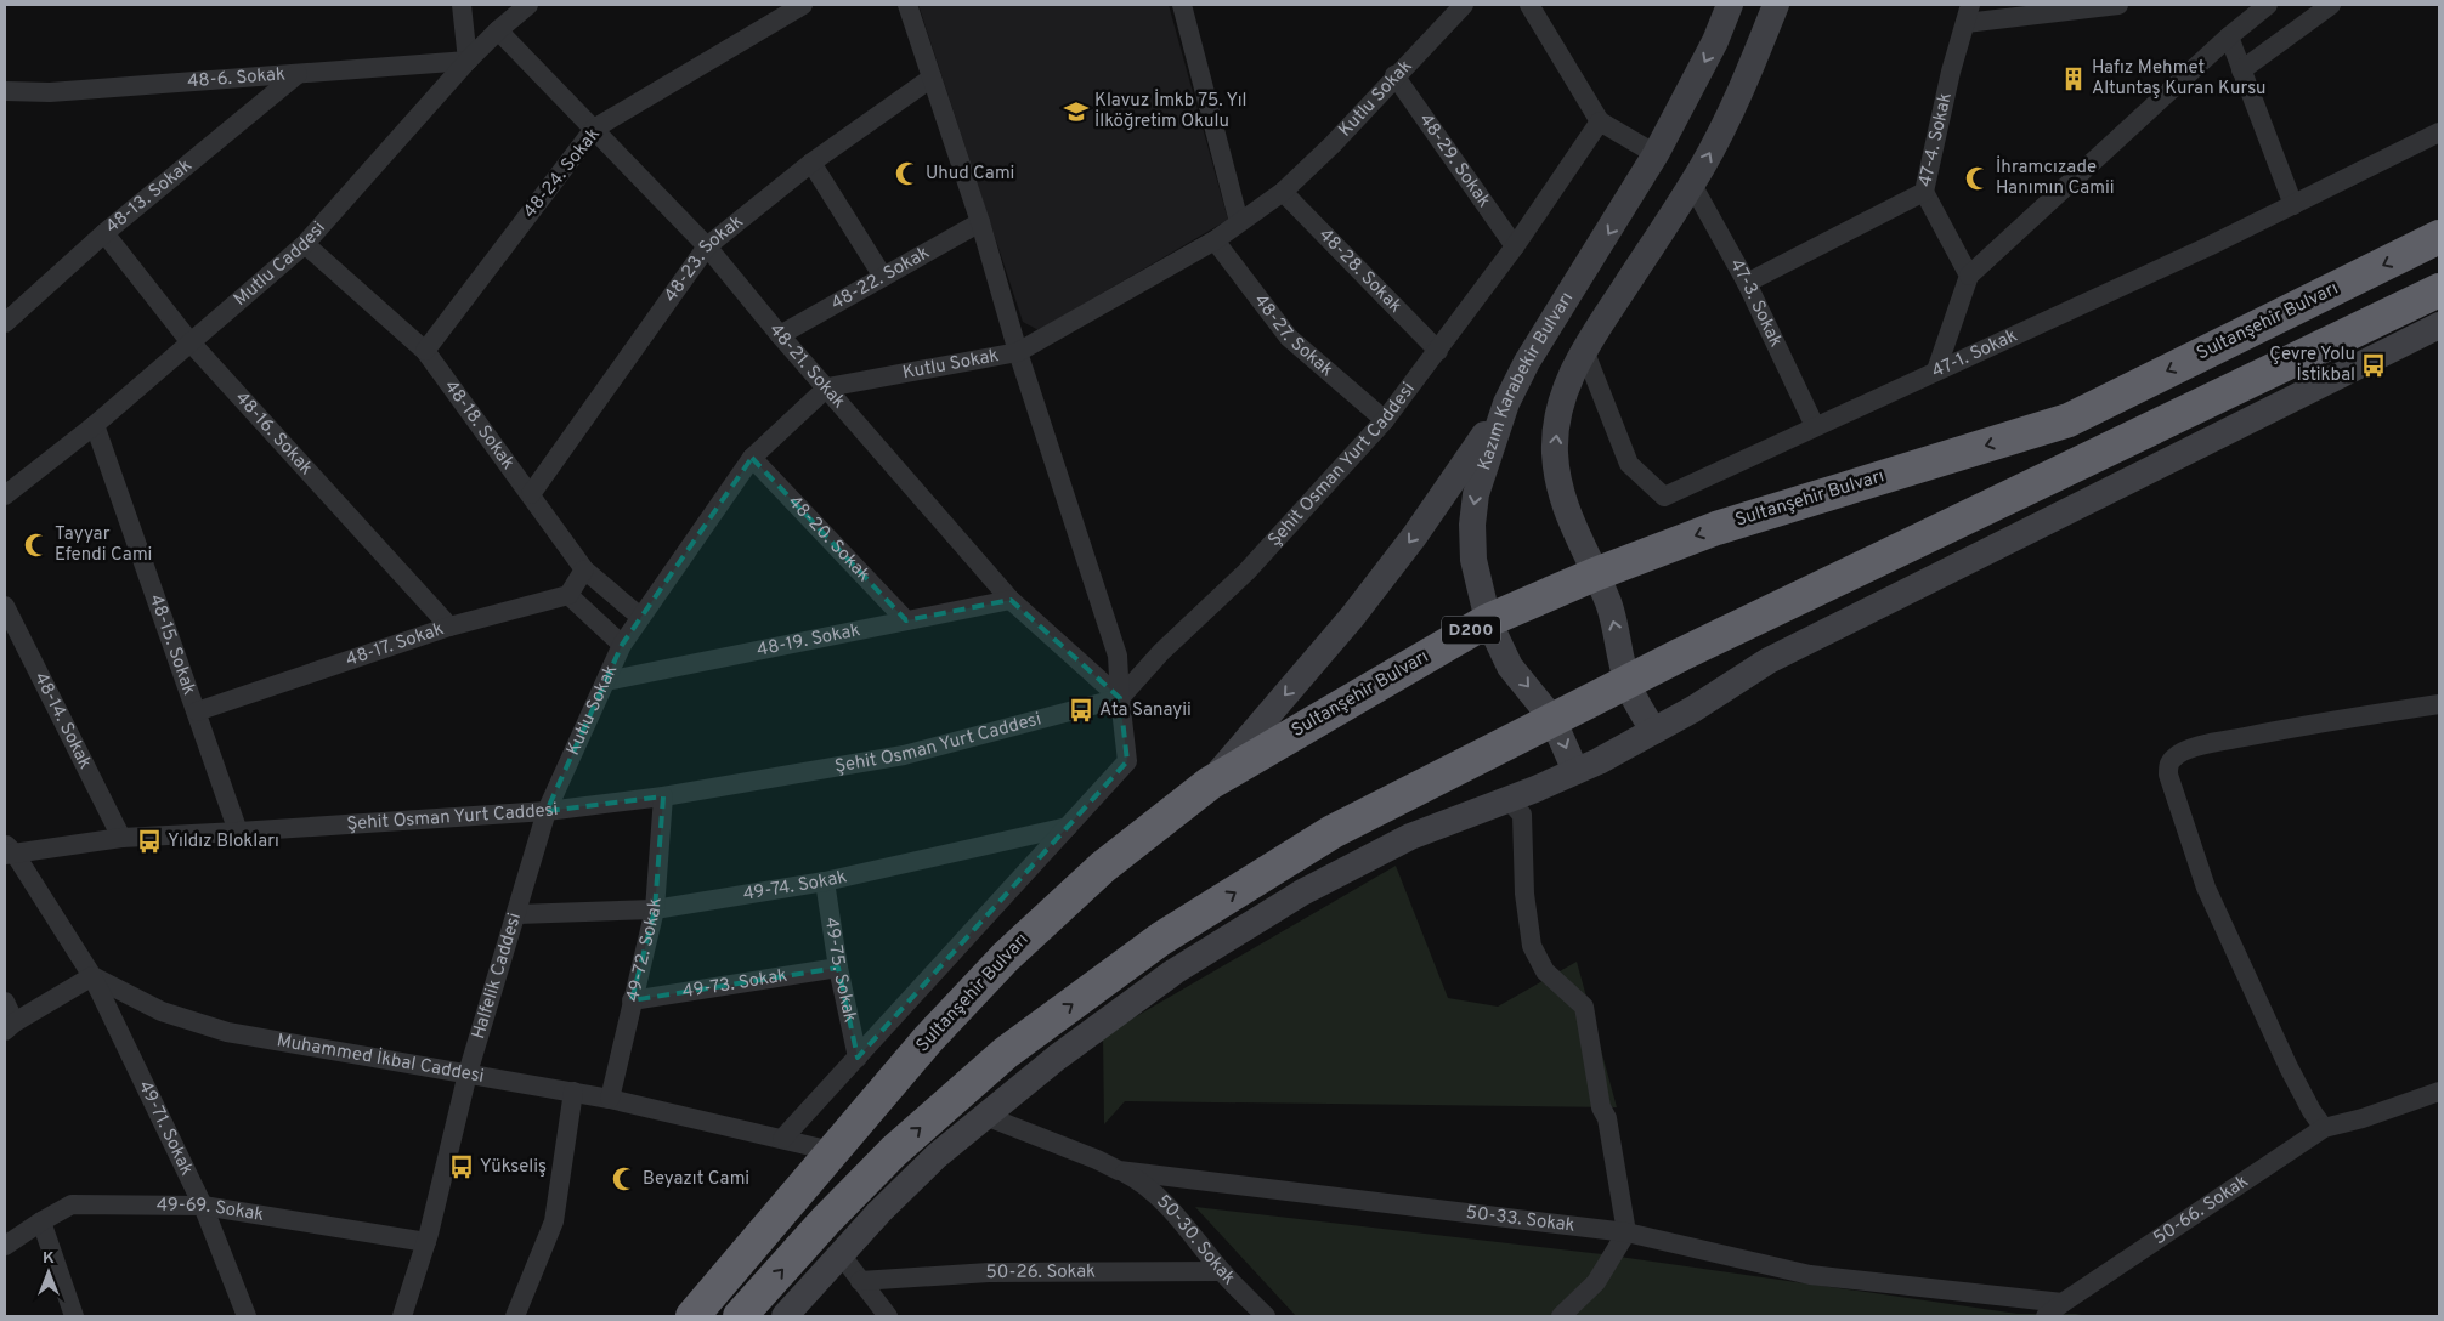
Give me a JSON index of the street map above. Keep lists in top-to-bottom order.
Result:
{
  "streets": {
    "highway": ["Sultanşehir Bulvarı", "D200"],
    "street": [
      "48-6. Sokak",
      "Kutlu Sokak",
      "47-4. Sokak",
      "48-29. Sokak",
      "48-24. Sokak",
      "48-13. Sokak",
      "48-23. Sokak",
      "Mutlu Caddesi",
      "48-28. Sokak",
      "48-22. Sokak",
      "47-3. Sokak",
      "48-27. Sokak",
      "47-1. Sokak",
      "48-21. Sokak",
      "Kazım Karabekir Bulvarı",
      "48-18. Sokak",
      "48-16. Sokak",
      "Şehit Osman Yurt Caddesi",
      "48-20. Sokak",
      "48-19. Sokak",
      "48-17. Sokak",
      "48-15. Sokak",
      "48-14. Sokak",
      "49-74. Sokak",
      "49-72. Sokak",
      "49-75. Sokak",
      "Halfelik Caddesi",
      "49-73. Sokak",
      "Muhammed İkbal Caddesi",
      "49-71. Sokak",
      "49-69. Sokak",
      "50-66. Sokak",
      "50-33. Sokak",
      "50-30. Sokak",
      "50-26. Sokak"
    ]
  },
  "crossings": [
    ["48-6. Sokak", "48-13. Sokak"],
    ["48-6. Sokak", "Mutlu Caddesi"],
    ["Kutlu Sokak", "48-29. Sokak"],
    ["Kutlu Sokak", "48-28. Sokak"],
    ["Kutlu Sokak", "48-27. Sokak"],
    ["Kutlu Sokak", "48-21. Sokak"],
    ["Kutlu Sokak", "48-18. Sokak"],
    ["Kutlu Sokak", "Şehit Osman Yurt Caddesi"],
    ["Kutlu Sokak", "48-20. Sokak"],
    ["Kutlu Sokak", "48-19. Sokak"],
    ["Kutlu Sokak", "Halfelik Caddesi"],
    ["47-4. Sokak", "47-3. Sokak"],
    ["48-29. Sokak", "Şehit Osman Yurt Caddesi"],
    ["48-24. Sokak", "48-21. Sokak"],
    ["48-24. Sokak", "48-18. Sokak"],
    ["48-13. Sokak", "48-16. Sokak"],
    ["48-23. Sokak", "48-21. Sokak"],
    ["48-23. Sokak", "48-18. Sokak"],
    ["Mutlu Caddesi", "48-21. Sokak"],
    ["Mutlu Caddesi", "48-18. Sokak"],
    ["Mutlu Caddesi", "48-16. Sokak"],
    ["Mutlu Caddesi", "48-15. Sokak"],
    ["48-28. Sokak", "Şehit Osman Yurt Caddesi"],
    ["48-22. Sokak", "48-21. Sokak"],
    ["47-3. Sokak", "47-1. Sokak"],
    ["47-3. Sokak", "Kazım Karabekir Bulvarı"],
    ["Sultanşehir Bulvarı", "Kazım Karabekir Bulvarı"],
    ["Sultanşehir Bulvarı", "Muhammed İkbal Caddesi"],
    ["48-27. Sokak", "Şehit Osman Yurt Caddesi"],
    ["47-1. Sokak", "Kazım Karabekir Bulvarı"],
    ["48-21. Sokak", "Şehit Osman Yurt Caddesi"],
    ["48-21. Sokak", "48-19. Sokak"],
    ["48-16. Sokak", "48-17. Sokak"],
    ["Şehit Osman Yurt Caddesi", "48-15. Sokak"],
    ["Şehit Osman Yurt Caddesi", "48-14. Sokak"],
    ["Şehit Osman Yurt Caddesi", "49-72. Sokak"],
    ["Şehit Osman Yurt Caddesi", "Halfelik Caddesi"],
    ["48-20. Sokak", "48-19. Sokak"],
    ["48-17. Sokak", "48-15. Sokak"],
    ["49-74. Sokak", "49-72. Sokak"],
    ["49-74. Sokak", "49-75. Sokak"],
    ["49-74. Sokak", "Halfelik Caddesi"],
    ["49-72. Sokak", "49-73. Sokak"],
    ["49-72. Sokak", "Muhammed İkbal Caddesi"],
    ["49-75. Sokak", "49-73. Sokak"],
    ["Halfelik Caddesi", "Muhammed İkbal Caddesi"],
    ["Halfelik Caddesi", "49-69. Sokak"],
    ["Muhammed İkbal Caddesi", "49-71. Sokak"],
    ["49-71. Sokak", "49-69. Sokak"],
    ["50-66. Sokak", "50-33. Sokak"],
    ["50-33. Sokak", "50-30. Sokak"],
    ["50-30. Sokak", "50-26. Sokak"]
  ],
  "places": {
    "building": ["Hafız Mehmet Altuntaş Kuran Kursu"],
    "school or university": ["Klavuz İmkb 75. Yıl İlköğretim Okulu"],
    "mosque": [
      "Uhud Cami",
      "İhramcızade Hanımın Camii",
      "Tayyar Efendi Cami",
      "Beyazıt Cami"
    ],
    "bus stop": [
      "Çevre Yolu İstikbal",
      "Ata Sanayii",
      "Yıldız Blokları",
      "Yükseliş"
    ]
  },
  "north": "top"
}
